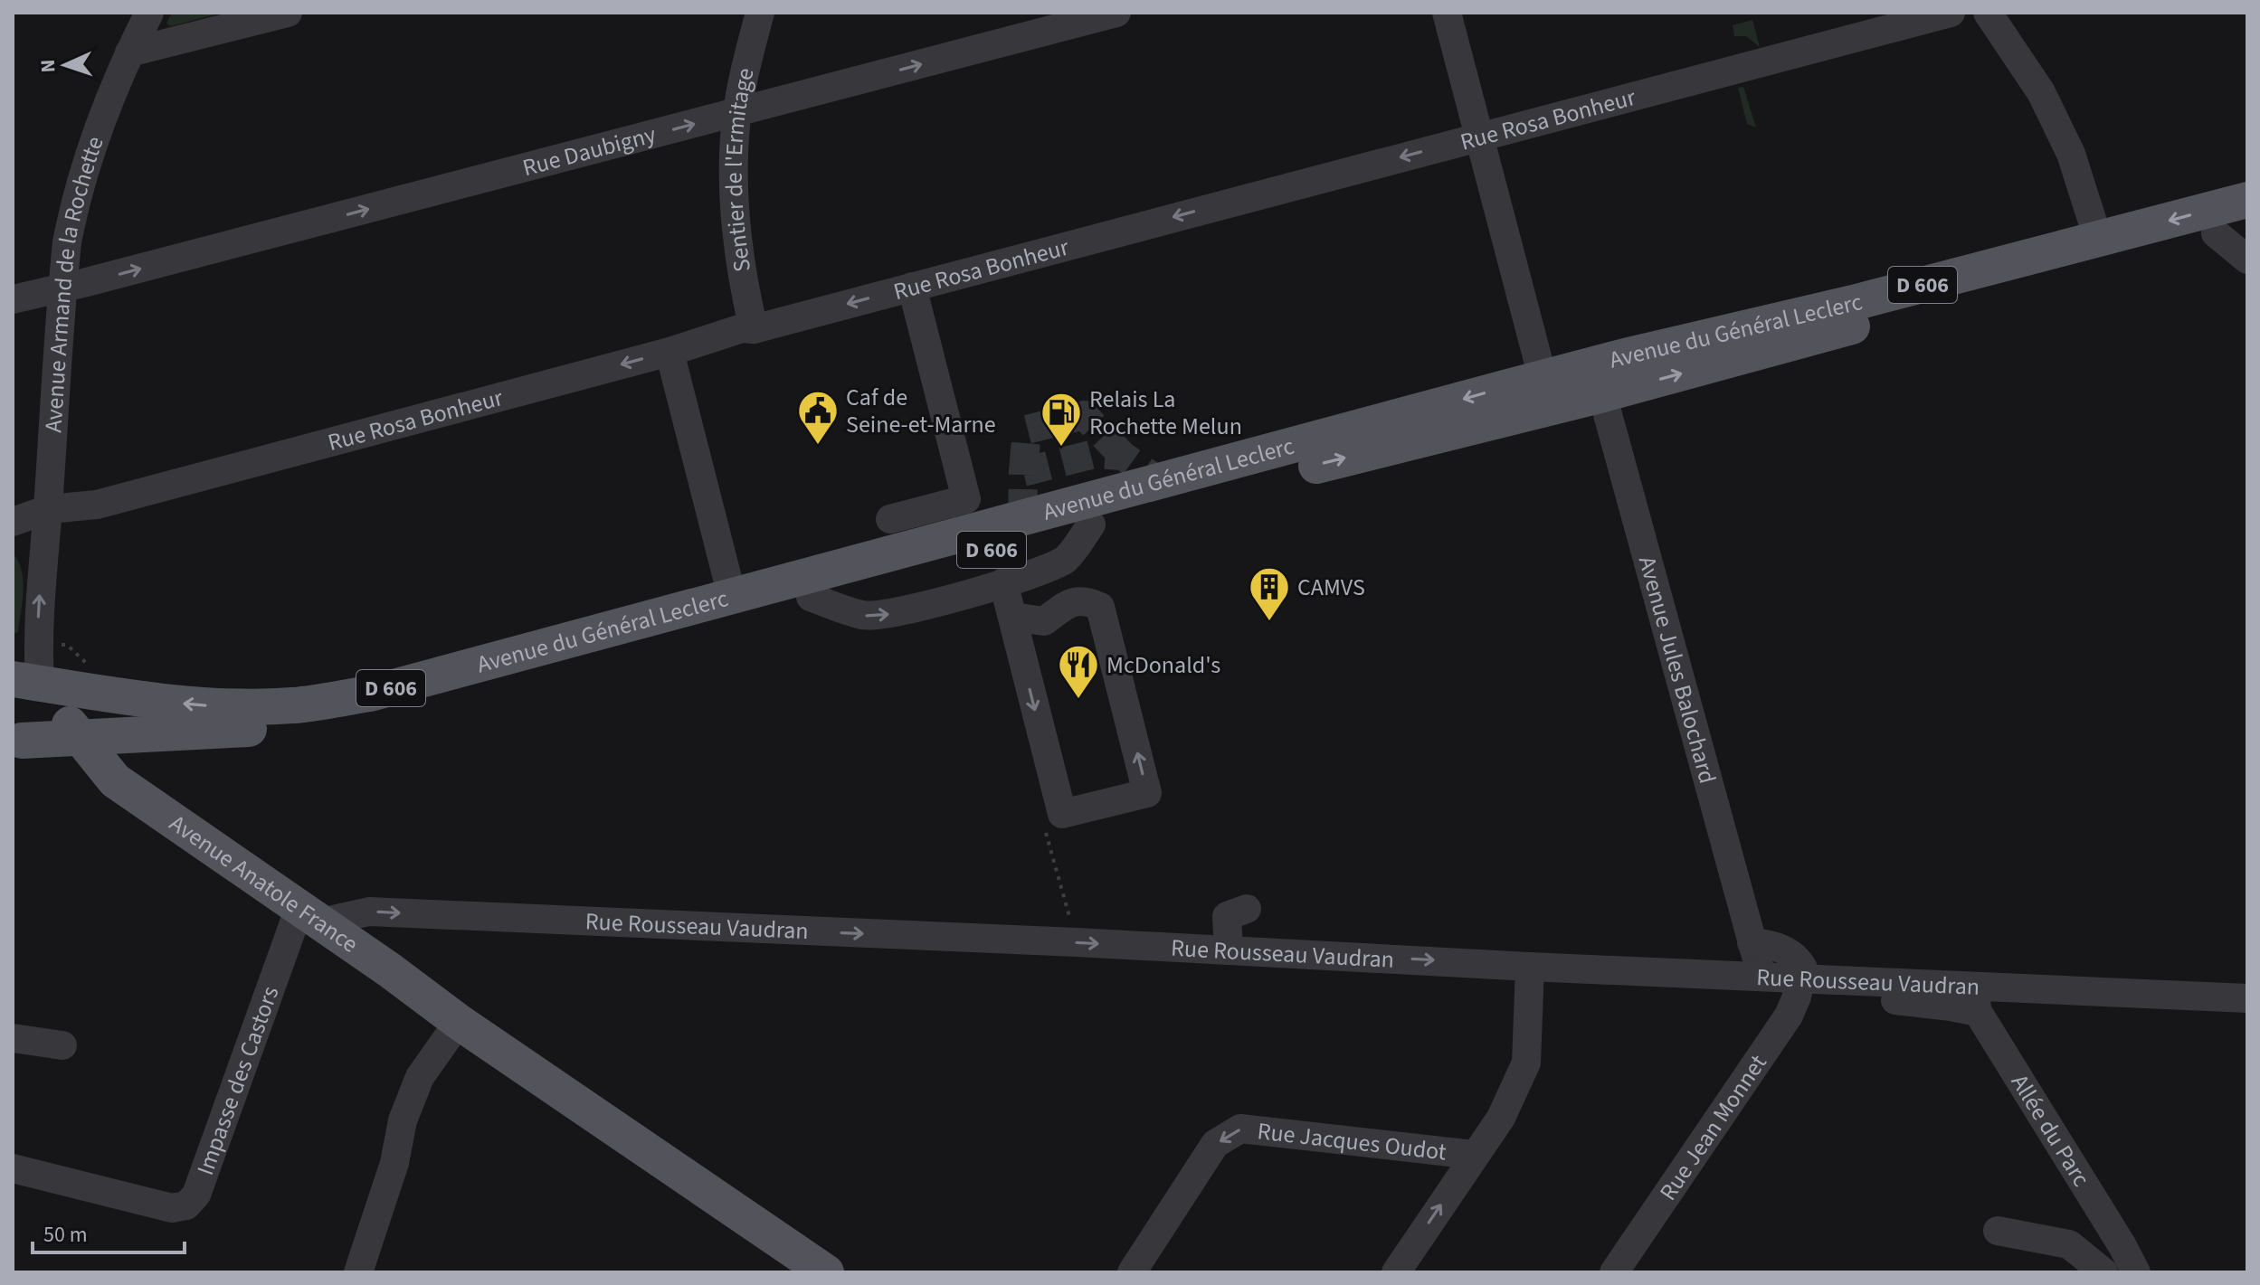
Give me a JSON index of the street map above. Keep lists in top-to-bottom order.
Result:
{
  "streets": {
    "main road": ["D 606", "Avenue du Général Leclerc", "Avenue Anatole France"],
    "street": [
      "Rue Rosa Bonheur",
      "Rue Daubigny",
      "Sentier de l'Ermitage",
      "Avenue Armand de la Rochette",
      "Avenue Jules Balochard",
      "Rue Rousseau Vaudran",
      "Impasse des Castors",
      "Rue Jean Monnet",
      "Allée du Parc",
      "Rue Jacques Oudot"
    ]
  },
  "crossings": [
    ["Rue Rosa Bonheur", "Sentier de l'Ermitage"],
    ["Rue Rosa Bonheur", "Avenue Armand de la Rochette"],
    ["Rue Daubigny", "Sentier de l'Ermitage"],
    ["Rue Daubigny", "Avenue Armand de la Rochette"],
    ["Avenue Armand de la Rochette", "Avenue du Général Leclerc"],
    ["Avenue du Général Leclerc", "Avenue Jules Balochard"],
    ["Avenue du Général Leclerc", "Avenue Anatole France"],
    ["Avenue Jules Balochard", "Rue Rousseau Vaudran"],
    ["Avenue Anatole France", "Rue Rousseau Vaudran"],
    ["Avenue Anatole France", "Impasse des Castors"],
    ["Rue Rousseau Vaudran", "Impasse des Castors"],
    ["Rue Rousseau Vaudran", "Rue Jean Monnet"],
    ["Rue Rousseau Vaudran", "Allée du Parc"]
  ],
  "one_way": [
    "Rue Rosa Bonheur",
    "Rue Daubigny",
    "Rue Rousseau Vaudran",
    "Rue Jacques Oudot"
  ],
  "places": {
    "public building": ["Caf de Seine-et-Marne"],
    "fuel station": ["Relais La Rochette Melun"],
    "building": ["CAMVS"],
    "restaurant": ["McDonald's"]
  },
  "scale_bar": "50 m",
  "north": "left"
}
